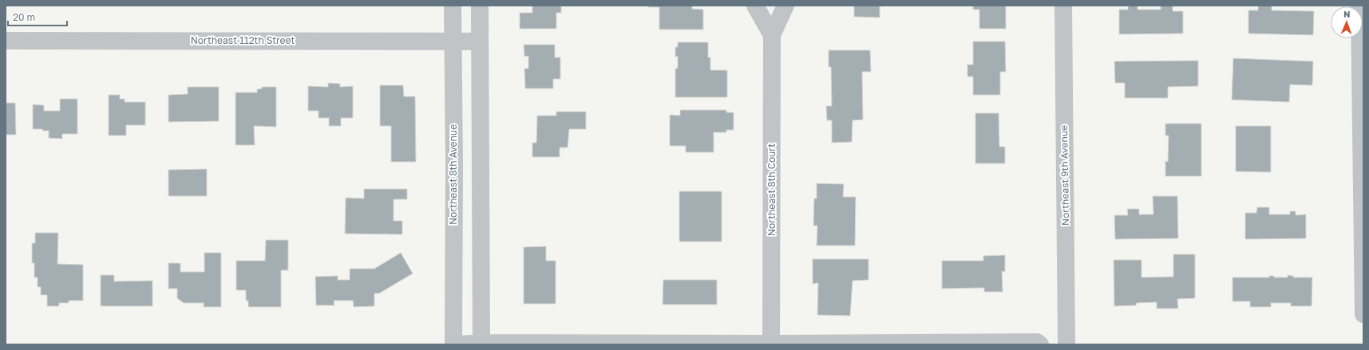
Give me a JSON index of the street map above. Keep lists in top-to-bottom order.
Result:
{
  "streets": {
    "street": [
      "Northeast 112th Street",
      "Northeast 8th Avenue",
      "Northeast 9th Avenue",
      "Northeast 8th Court"
    ]
  },
  "crossings": [
    ["Northeast 112th Street", "Northeast 8th Avenue"]
  ],
  "scale_bar": "20 m",
  "north": "top"
}
